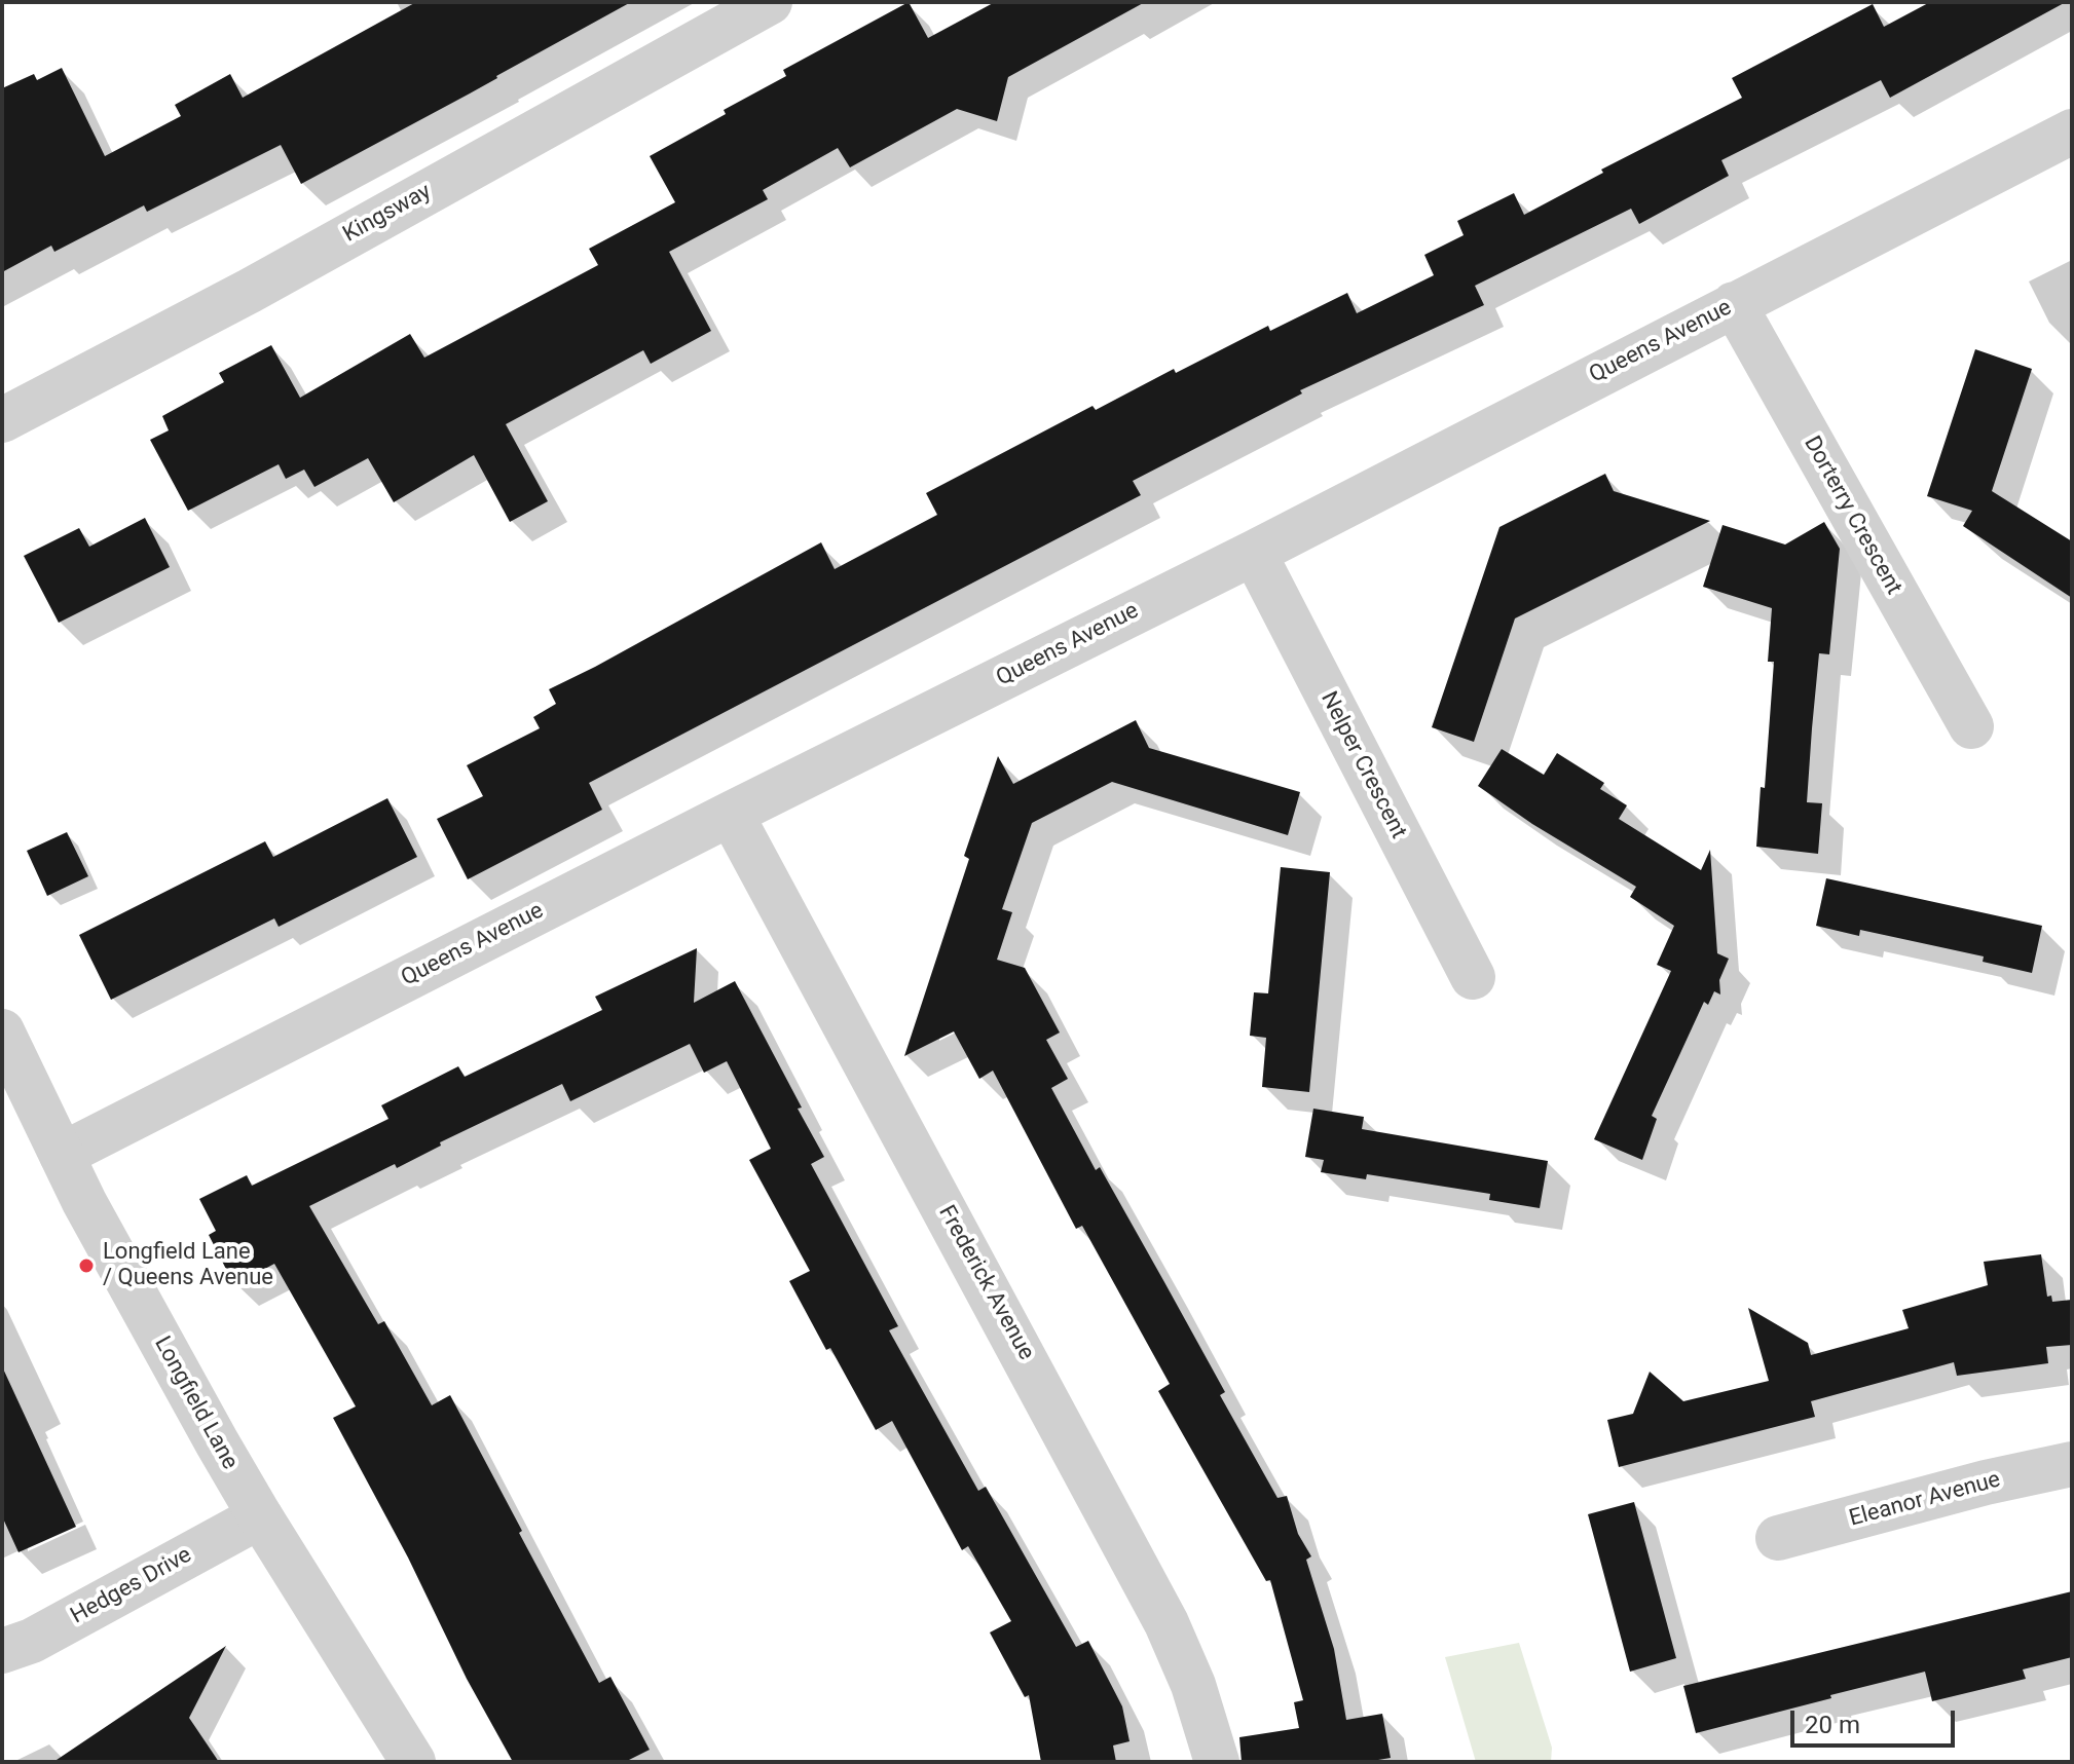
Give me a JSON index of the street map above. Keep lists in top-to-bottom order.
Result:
{
  "streets": {
    "street": [
      "Kingsway",
      "Queens Avenue",
      "Dorterry Crescent",
      "Nelper Crescent",
      "Frederick Avenue",
      "Longfield Lane",
      "Eleanor Avenue",
      "Hedges Drive"
    ]
  },
  "crossings": [
    ["Queens Avenue", "Dorterry Crescent"],
    ["Queens Avenue", "Nelper Crescent"],
    ["Queens Avenue", "Frederick Avenue"],
    ["Queens Avenue", "Longfield Lane"],
    ["Longfield Lane", "Hedges Drive"]
  ],
  "places": ["Longfield Lane / Queens Avenue"],
  "scale_bar": "20 m"
}
